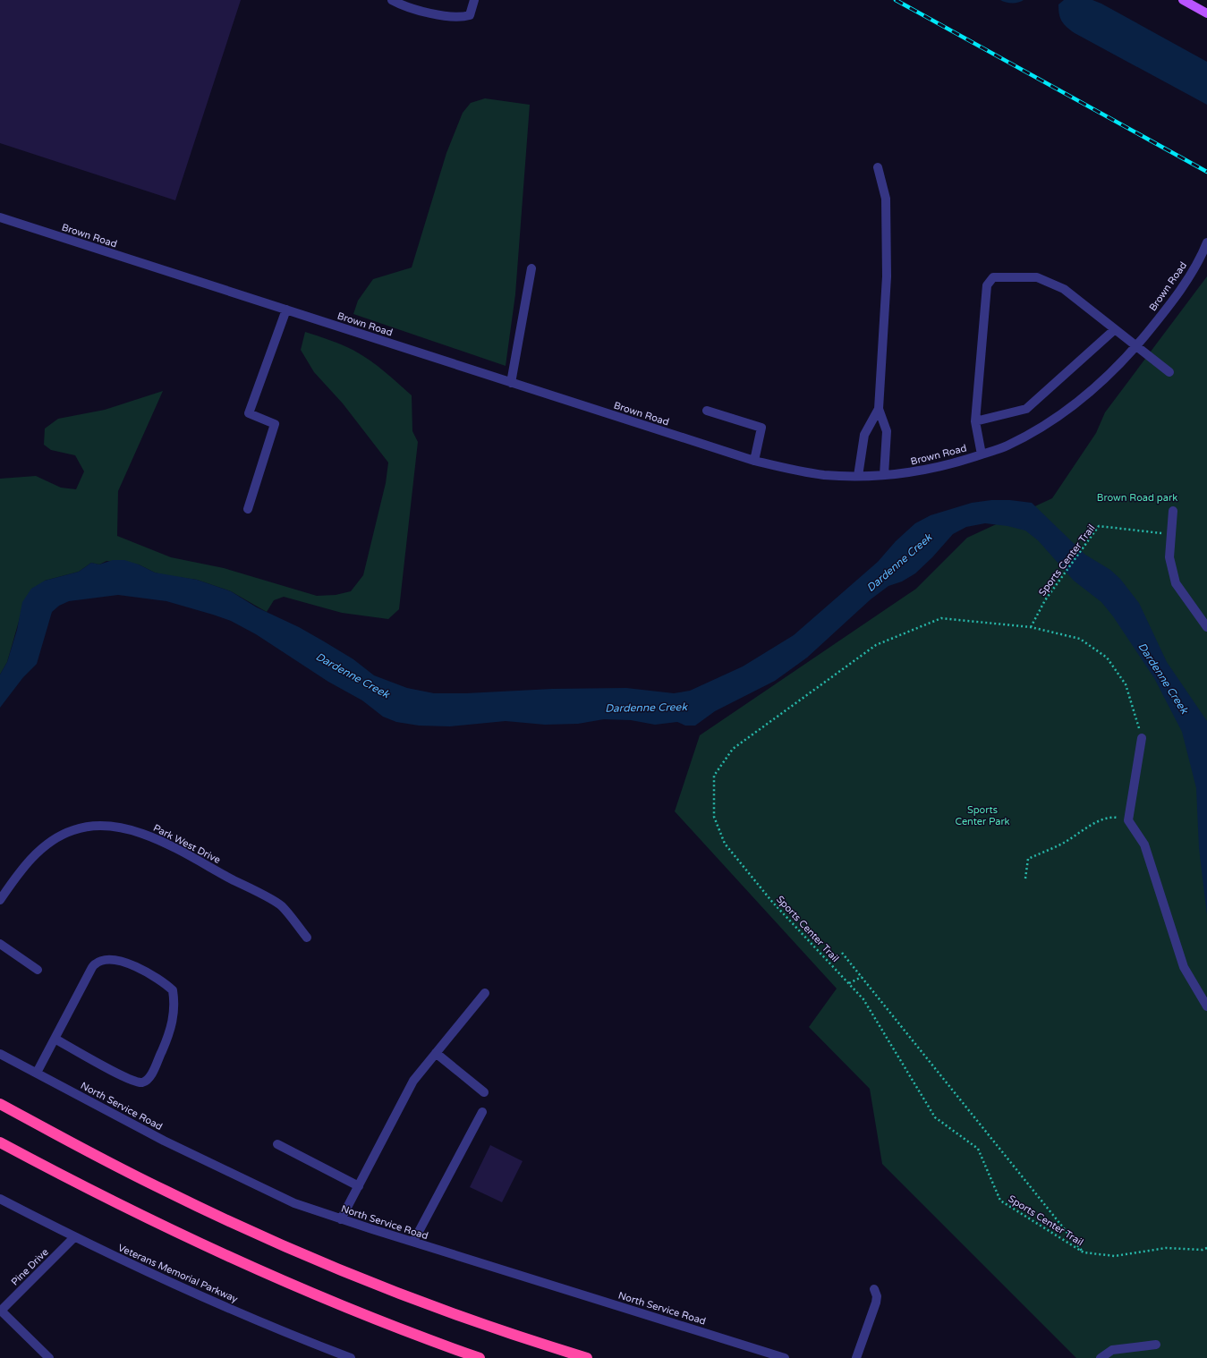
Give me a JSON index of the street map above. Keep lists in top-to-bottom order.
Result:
{
  "streets": {
    "street": [
      "Brown Road",
      "Park West Drive",
      "North Service Road",
      "Pine Drive",
      "Veterans Memorial Parkway"
    ],
    "path": ["Sports Center Trail"]
  },
  "crossings": [
    ["Pine Drive", "Veterans Memorial Parkway"]
  ],
  "water": ["Dardenne Creek"],
  "parks": ["Brown Road park", "Sports Center Park"]
}
